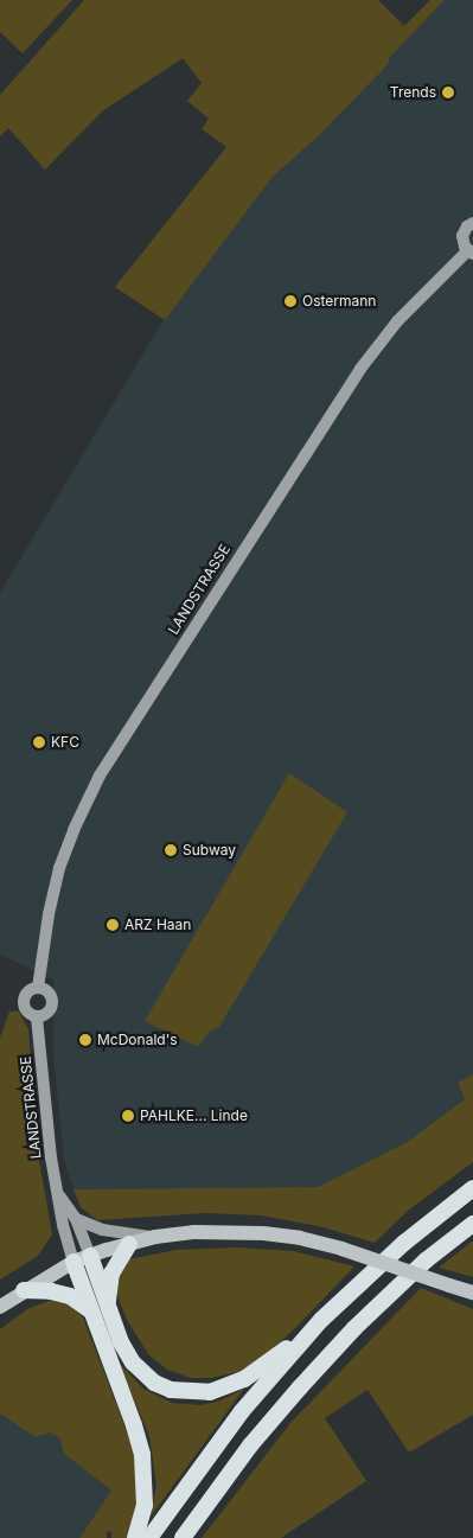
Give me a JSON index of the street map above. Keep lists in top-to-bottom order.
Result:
{
  "streets": {
    "main road": ["LANDSTRASSE"]
  },
  "places": [
    "Trends",
    "Ostermann",
    "KFC",
    "Subway",
    "ARZ Haan",
    "McDonald's",
    "PAHLKE... Linde"
  ]
}
